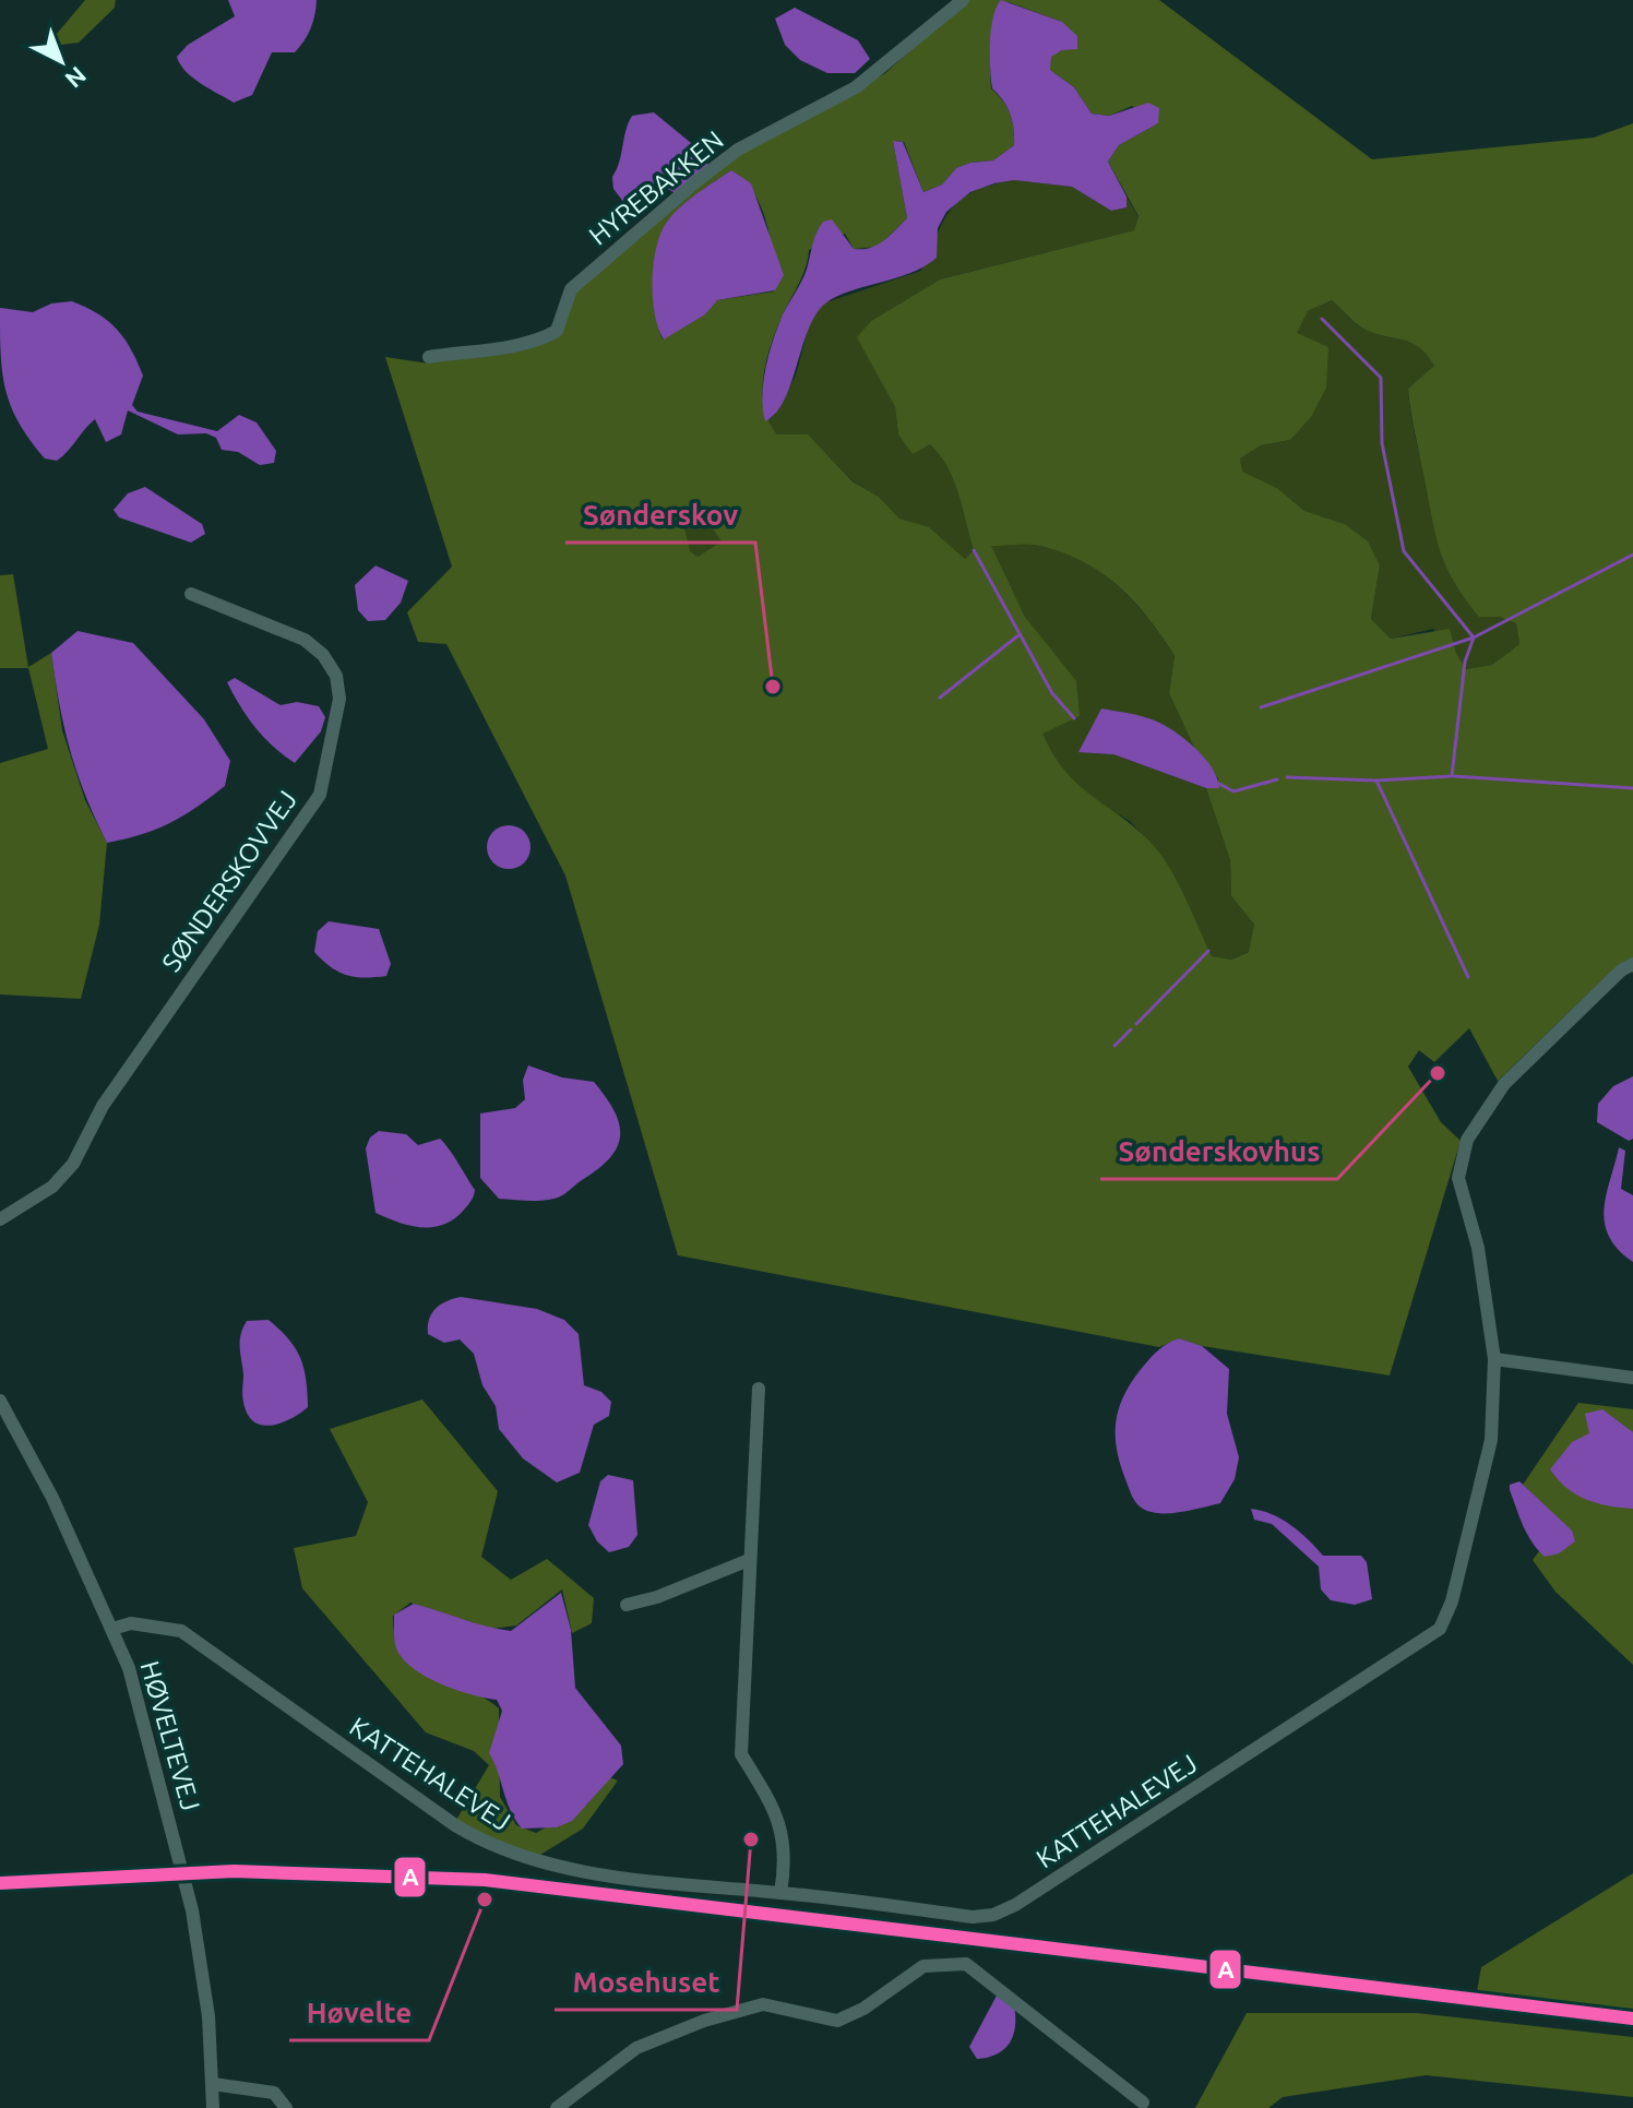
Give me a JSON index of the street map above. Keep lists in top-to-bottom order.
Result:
{
  "streets": {
    "street": [
      "HYREBAKKEN",
      "SØNDERSKOVVEJ",
      "HØVELTEVEJ",
      "KATTEHALEVEJ"
    ]
  },
  "crossings": [
    ["HØVELTEVEJ", "KATTEHALEVEJ"]
  ],
  "places": [
    "Sønderskov",
    "Sønderskovhus",
    "Mosehuset",
    "Høvelte"
  ],
  "lines": ["transit line A"],
  "north": "bottom right"
}
